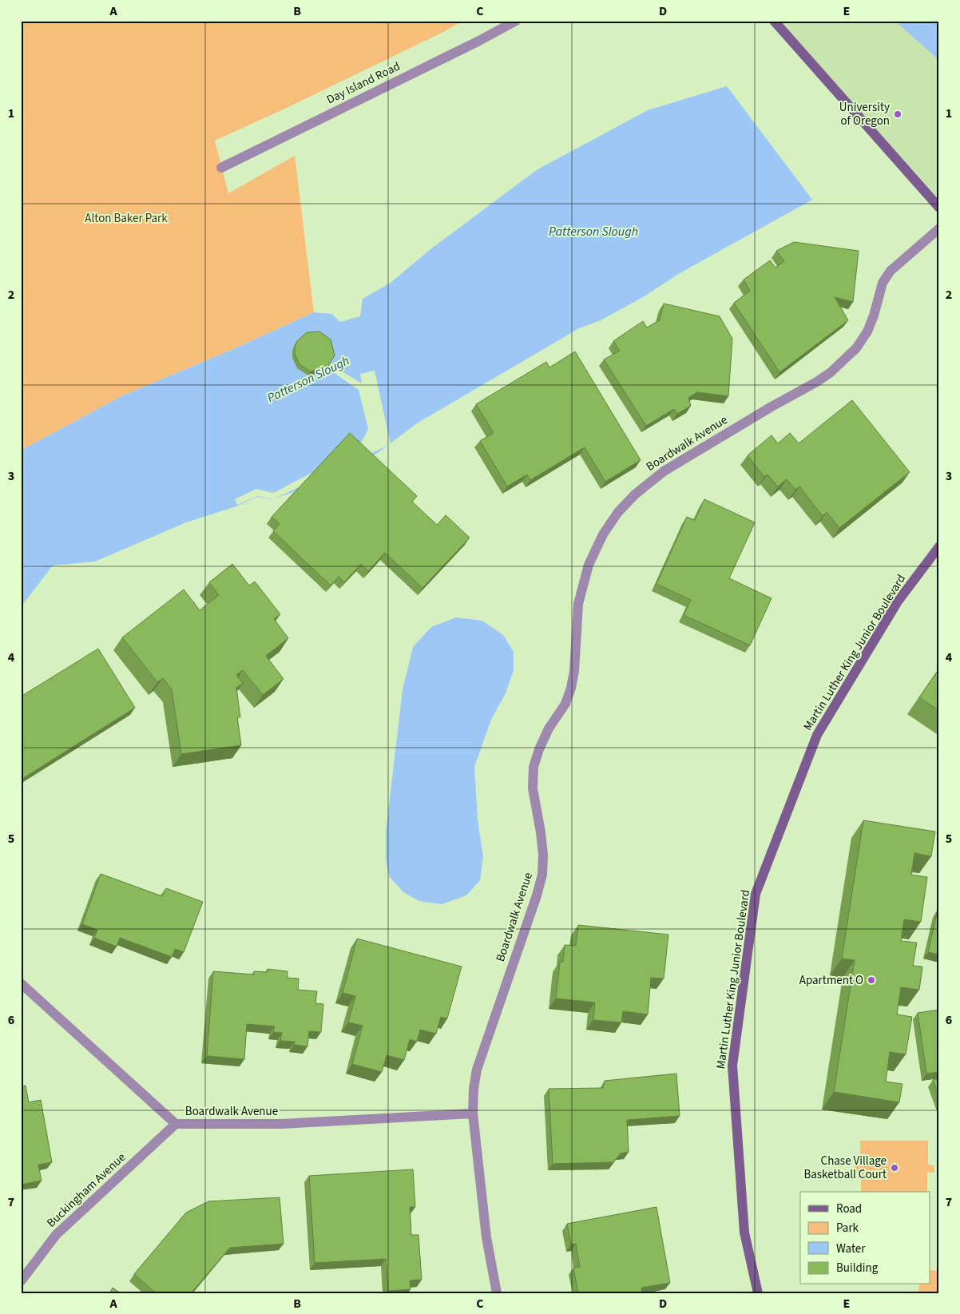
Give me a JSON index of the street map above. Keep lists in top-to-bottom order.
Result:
{
  "streets": {
    "main road": ["Martin Luther King Junior Boulevard"],
    "street": ["Day Island Road", "Boardwalk Avenue", "Buckingham Avenue"]
  },
  "crossings": [
    ["Boardwalk Avenue", "Buckingham Avenue"]
  ],
  "water": ["Patterson Slough"],
  "parks": ["Alton Baker Park"],
  "places": ["University of Oregon", "Apartment O", "Chase Village Basketball Court"],
  "legend": [
    "Road",
    "Park",
    "Water",
    "Building"
  ],
  "grid": {
    "columns": [
      "A",
      "B",
      "C",
      "D",
      "E"
    ],
    "rows": [
      "1",
      "2",
      "3",
      "4",
      "5",
      "6",
      "7"
    ]
  }
}
